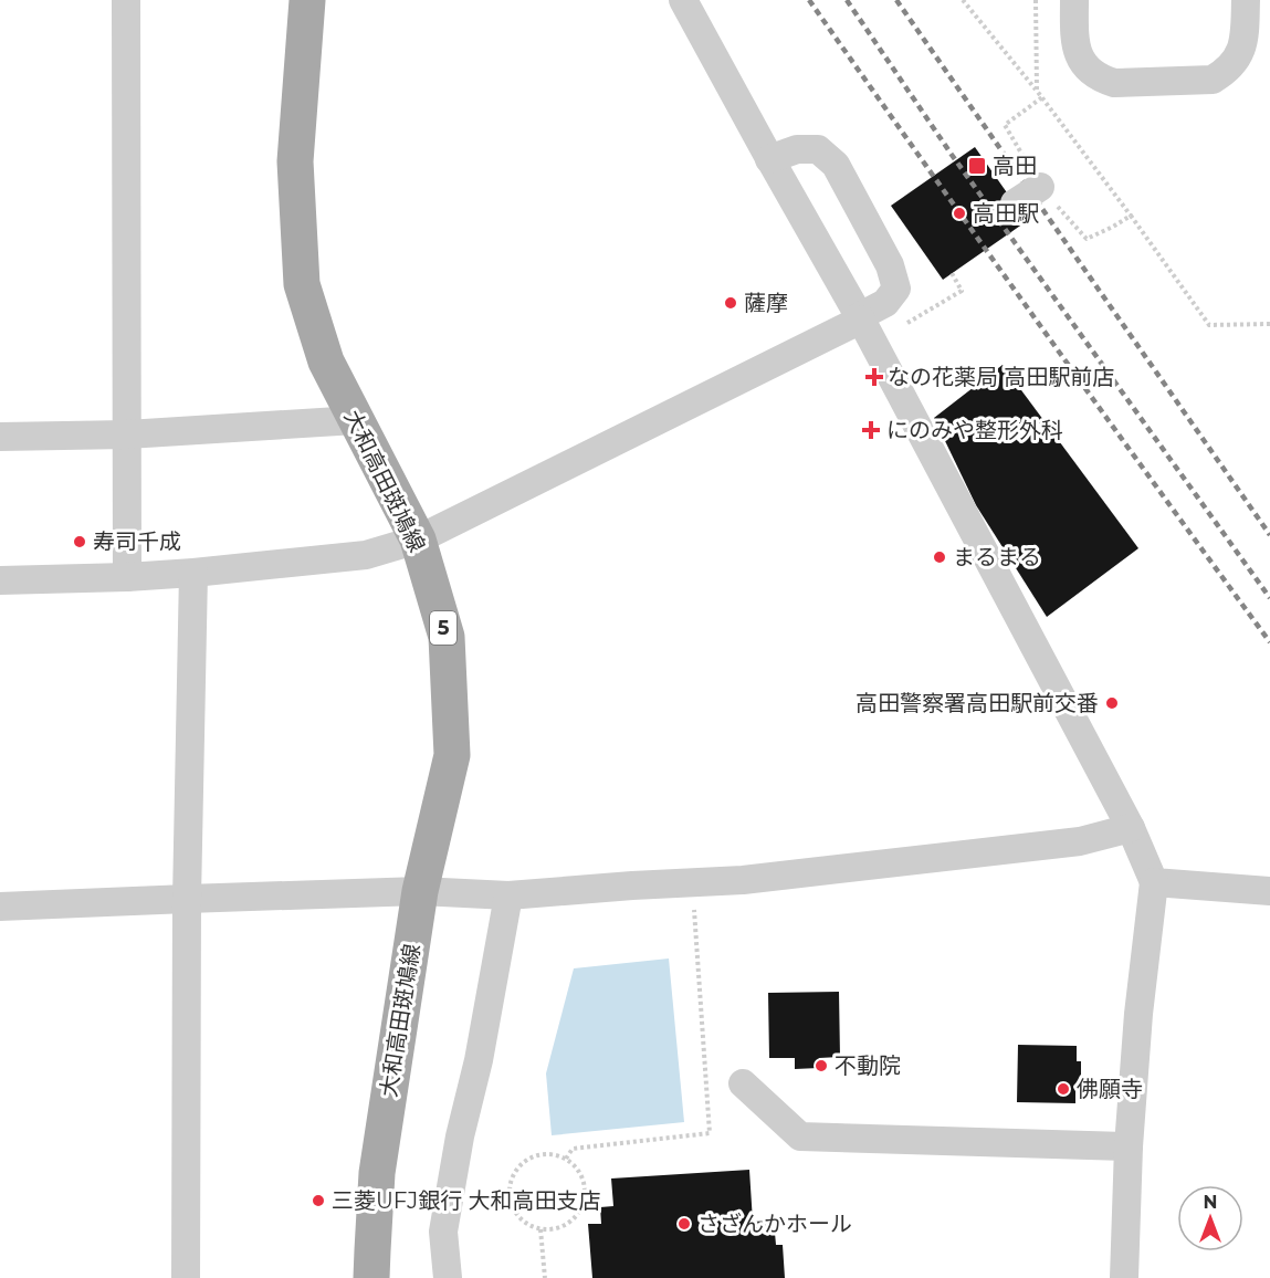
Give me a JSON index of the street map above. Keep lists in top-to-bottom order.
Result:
{
  "streets": {
    "main road": ["大和高田斑鳩線", "5"]
  },
  "places": {
    "transit": ["高田"],
    "other": [
      "高田駅",
      "薩摩",
      "寿司千成",
      "まるまる",
      "高田警察署高田駅前交番",
      "不動院",
      "佛願寺",
      "三菱UFJ銀行 大和高田支店",
      "さざんかホール"
    ],
    "health": ["なの花薬局 高田駅前店", "にのみや整形外科"]
  },
  "north": "top"
}
